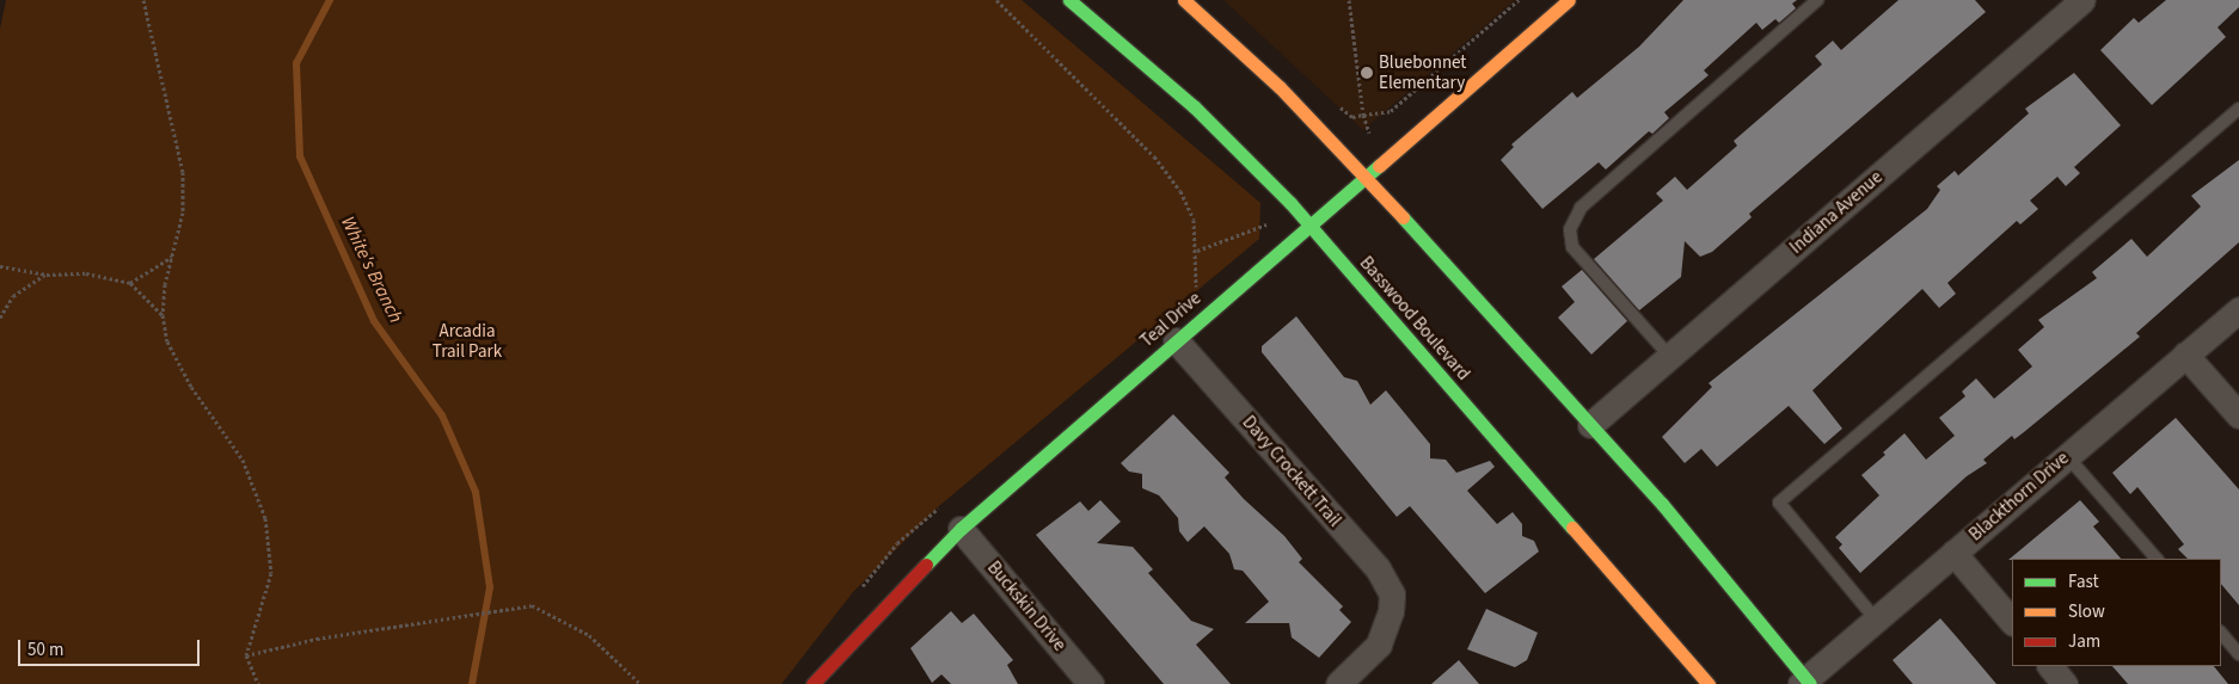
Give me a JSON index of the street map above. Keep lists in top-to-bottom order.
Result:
{
  "streets": {
    "main road": ["Basswood Boulevard", "Teal Drive"],
    "street": [
      "Indiana Avenue",
      "Davy Crockett Trail",
      "Blackthorn Drive",
      "Buckskin Drive"
    ]
  },
  "crossings": [
    ["Basswood Boulevard", "Teal Drive"],
    ["Teal Drive", "Davy Crockett Trail"],
    ["Teal Drive", "Buckskin Drive"]
  ],
  "water": ["White's Branch"],
  "parks": ["Arcadia Trail Park"],
  "places": ["Bluebonnet Elementary"],
  "legend": ["Fast", "Slow", "Jam"],
  "scale_bar": "50 m"
}
